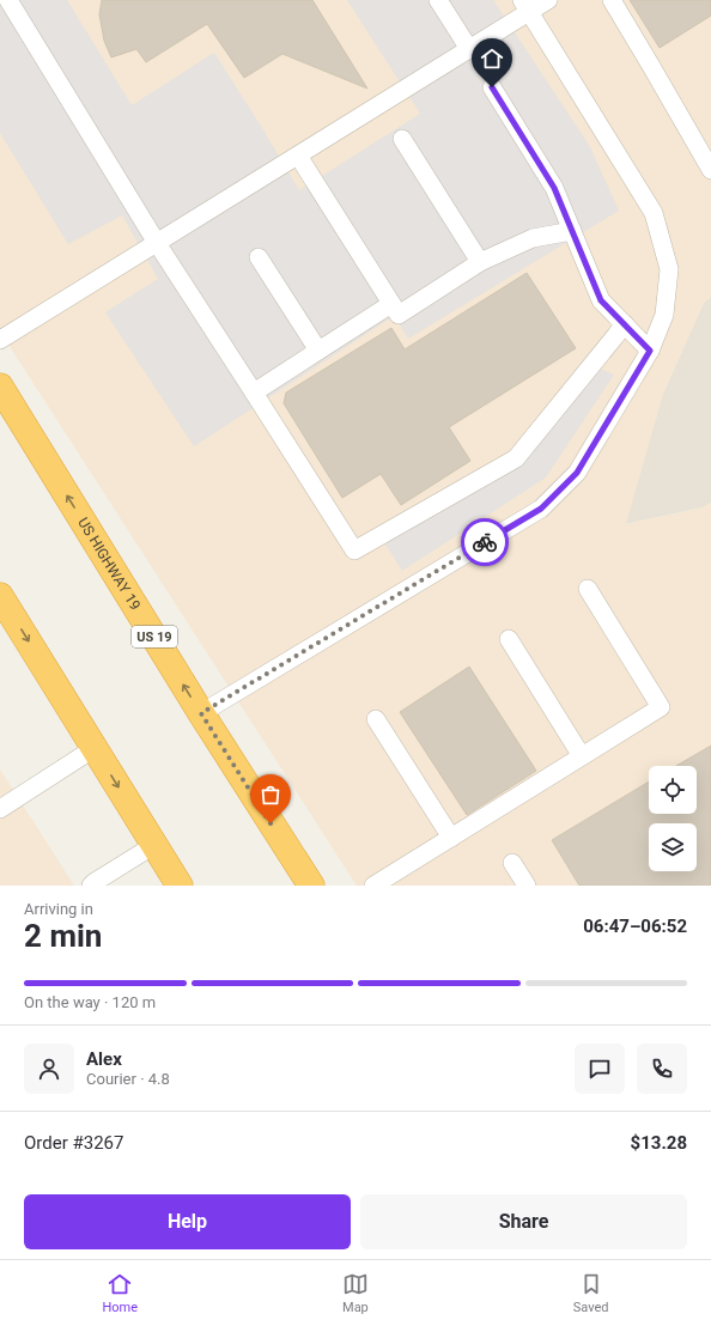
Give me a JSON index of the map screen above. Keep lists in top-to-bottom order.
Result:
{
  "streets": {
    "highway": ["US HIGHWAY 19", "US 19"]
  },
  "page": {
    "heading": ["2 min", "Arriving in", "06:47–06:52"],
    "panel": [
      "Alex",
      "Courier · 4.8",
      "Order #3267",
      "$13.28"
    ],
    "bar": "On the way · 120 m",
    "buttons": ["Help", "Share"],
    "tabs": ["Home", "Map", "Saved"]
  }
}
